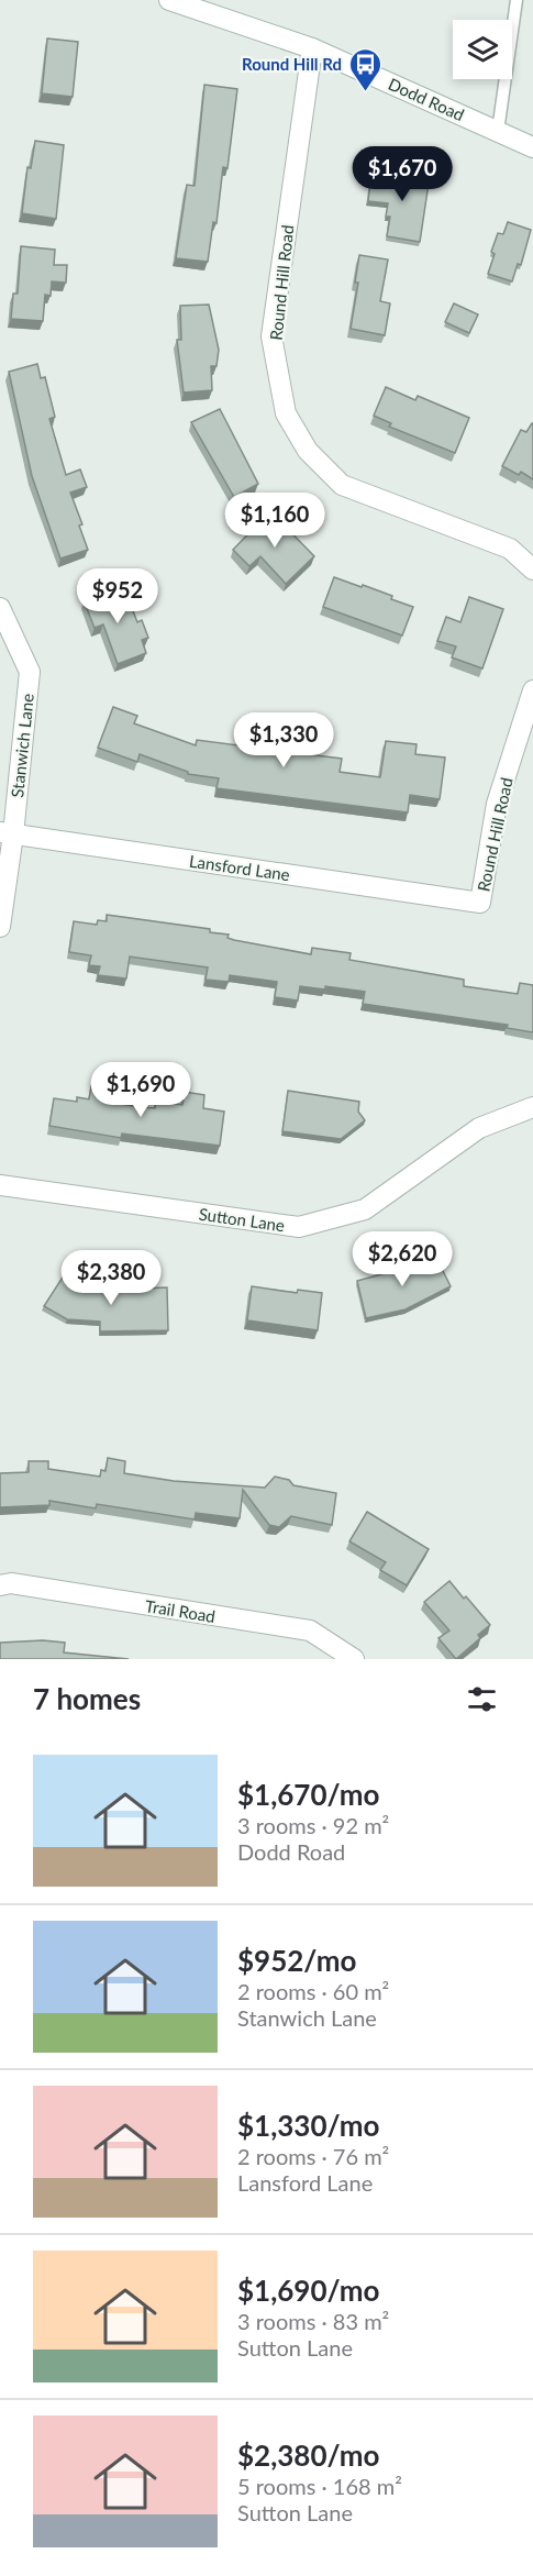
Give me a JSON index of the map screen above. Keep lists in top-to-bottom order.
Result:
{
  "streets": {
    "street": [
      "Dodd Road",
      "Round Hill Road",
      "Stanwich Lane",
      "Lansford Lane",
      "Sutton Lane",
      "Trail Road"
    ]
  },
  "crossings": [
    ["Dodd Road", "Round Hill Road"],
    ["Round Hill Road", "Lansford Lane"],
    ["Stanwich Lane", "Lansford Lane"]
  ],
  "places": {
    "bus stop": ["Round Hill Rd"]
  },
  "page": {
    "price": [
      "$1,670",
      "$1,160",
      "$952",
      "$1,330",
      "$1,690",
      "$2,620",
      "$2,380"
    ],
    "heading": "7 homes",
    "list": [
      {
        "name": "$1,670/mo",
        "note": "3 rooms · 92 m² · Dodd Road"
      },
      {
        "name": "$952/mo",
        "note": "2 rooms · 60 m² · Stanwich Lane"
      },
      {
        "name": "$1,330/mo",
        "note": "2 rooms · 76 m² · Lansford Lane"
      },
      {
        "name": "$1,690/mo",
        "note": "3 rooms · 83 m² · Sutton Lane"
      },
      {
        "name": "$2,380/mo",
        "note": "5 rooms · 168 m² · Sutton Lane"
      }
    ]
  }
}
